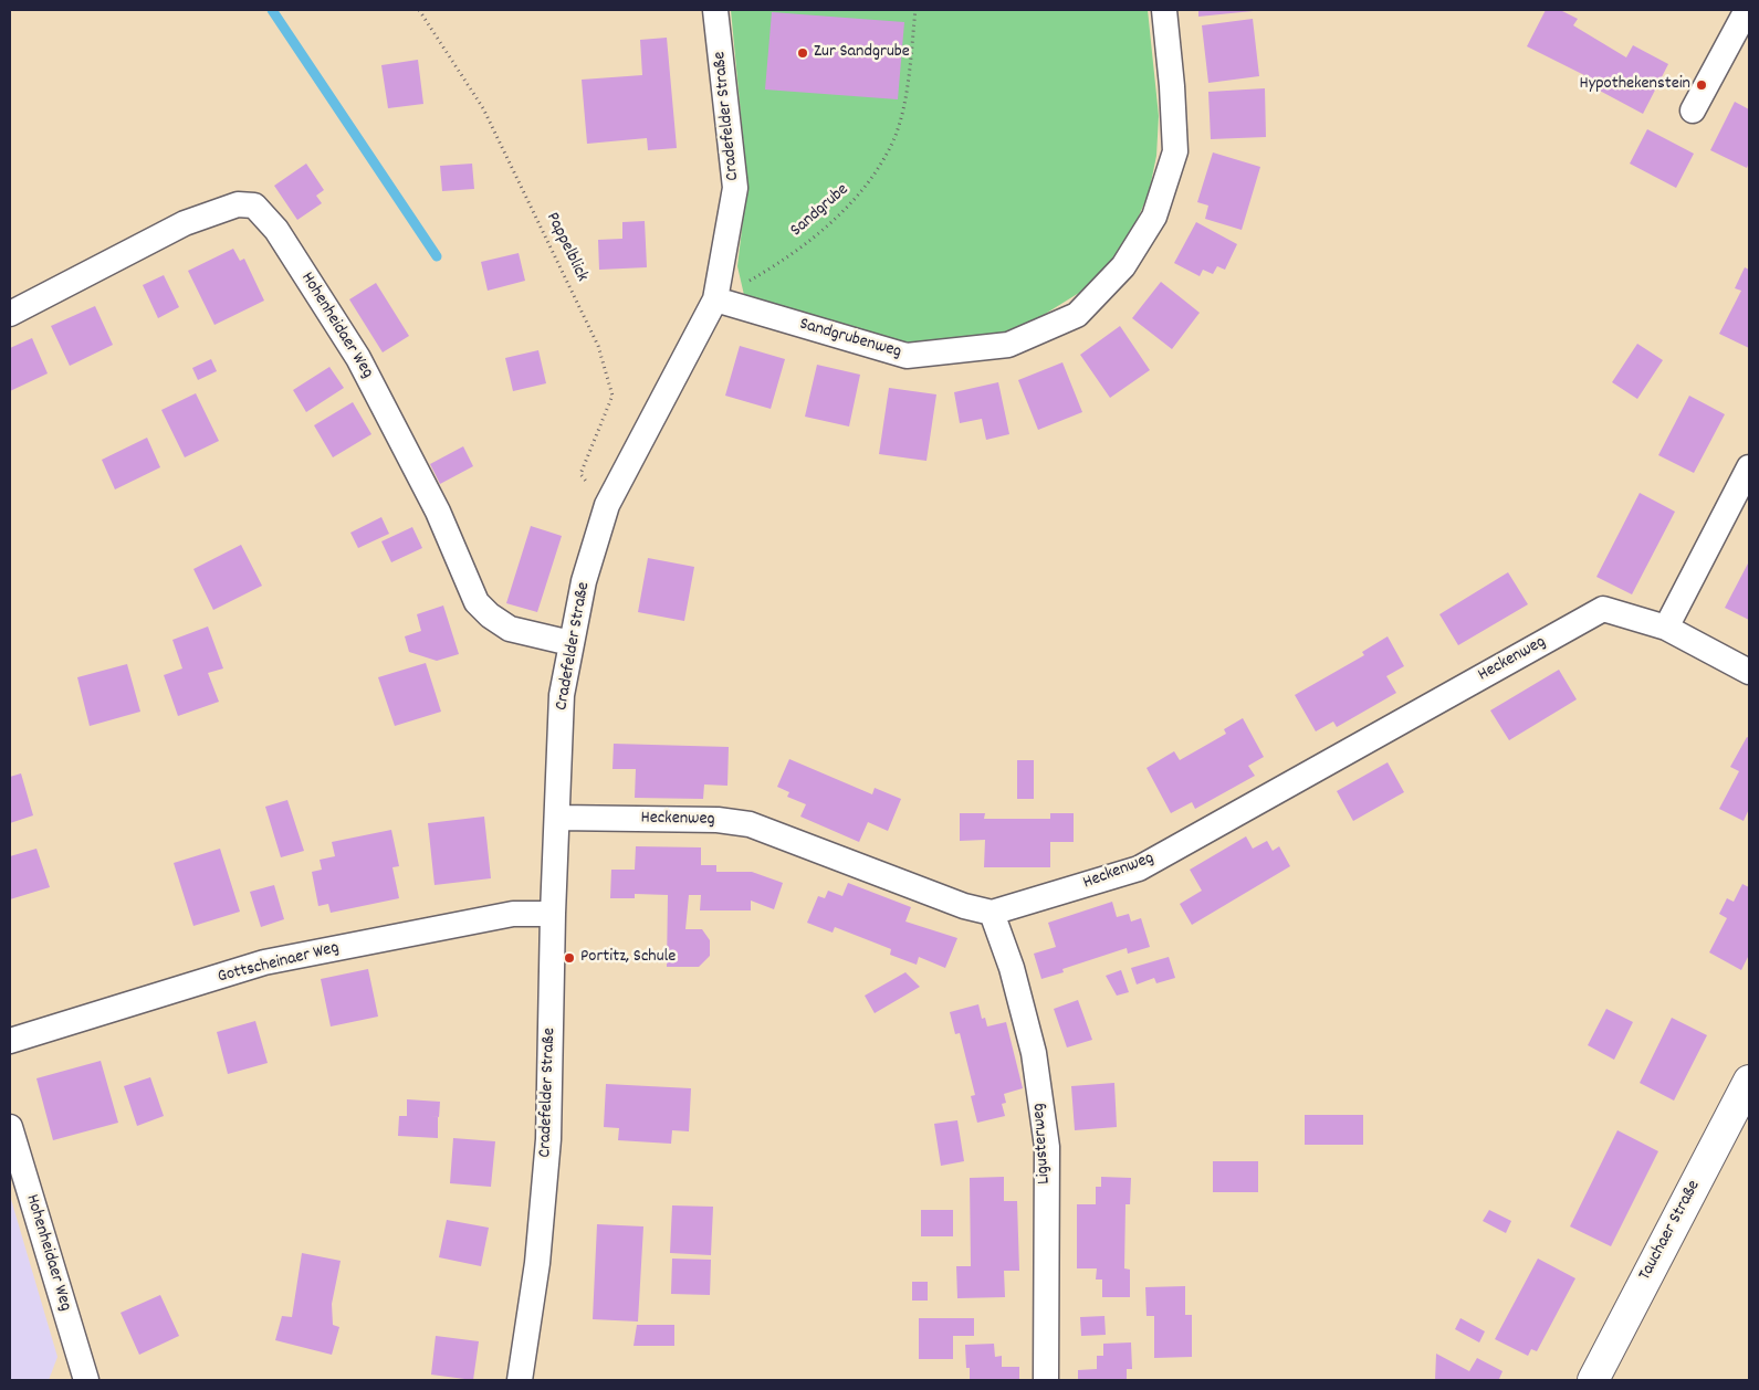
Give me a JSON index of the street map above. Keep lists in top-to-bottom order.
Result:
{
  "streets": {
    "main road": ["Tauchaer Straße"],
    "street": [
      "Cradefelder Straße",
      "Hohenheidaer Weg",
      "Sandgrubenweg",
      "Heckenweg",
      "Gottscheinaer Weg",
      "Ligusterweg"
    ],
    "path": ["Sandgrube", "Pappelblick"]
  },
  "crossings": [
    ["Cradefelder Straße", "Sandgrube"],
    ["Cradefelder Straße", "Pappelblick"],
    ["Cradefelder Straße", "Hohenheidaer Weg"],
    ["Cradefelder Straße", "Sandgrubenweg"],
    ["Cradefelder Straße", "Heckenweg"],
    ["Cradefelder Straße", "Gottscheinaer Weg"],
    ["Sandgrube", "Sandgrubenweg"],
    ["Heckenweg", "Ligusterweg"]
  ],
  "places": ["Zur Sandgrube", "Hypothekenstein", "Portitz, Schule"]
}
